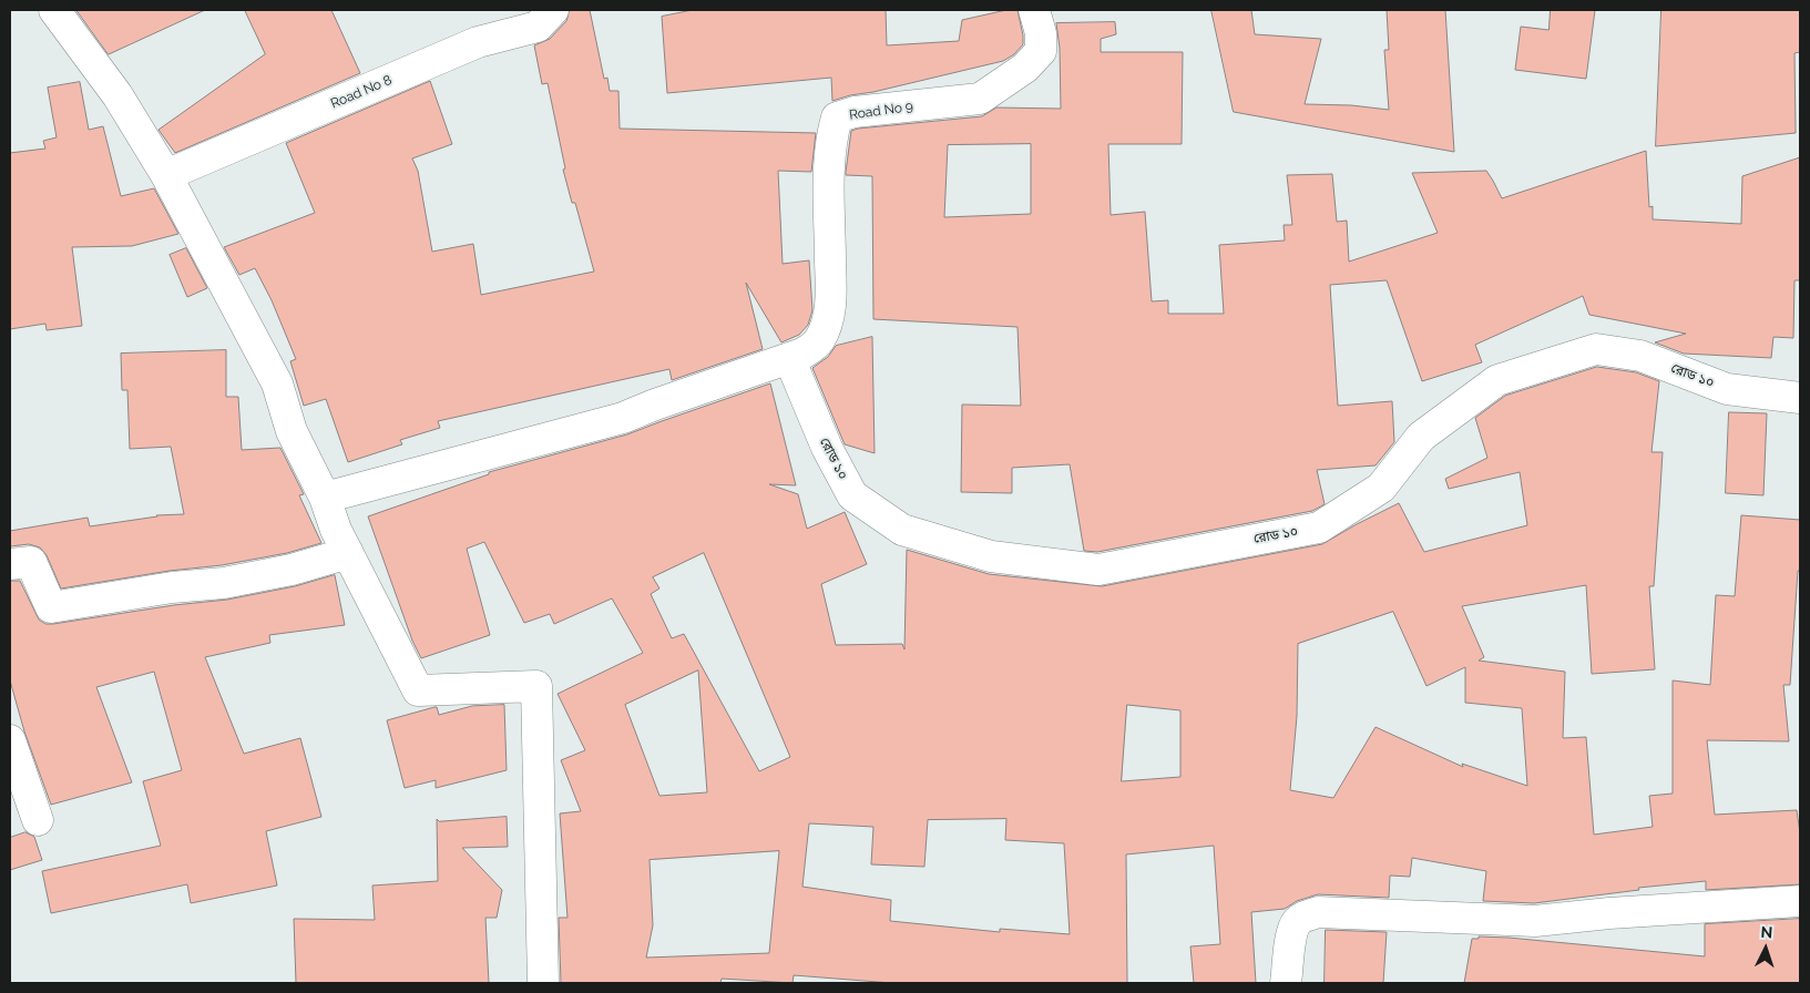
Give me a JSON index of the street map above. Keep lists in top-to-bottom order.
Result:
{
  "streets": {
    "street": ["Road No 8", "Road No 9", "রোড ১০"]
  },
  "crossings": [
    ["Road No 9", "রোড ১০"]
  ],
  "north": "top"
}
